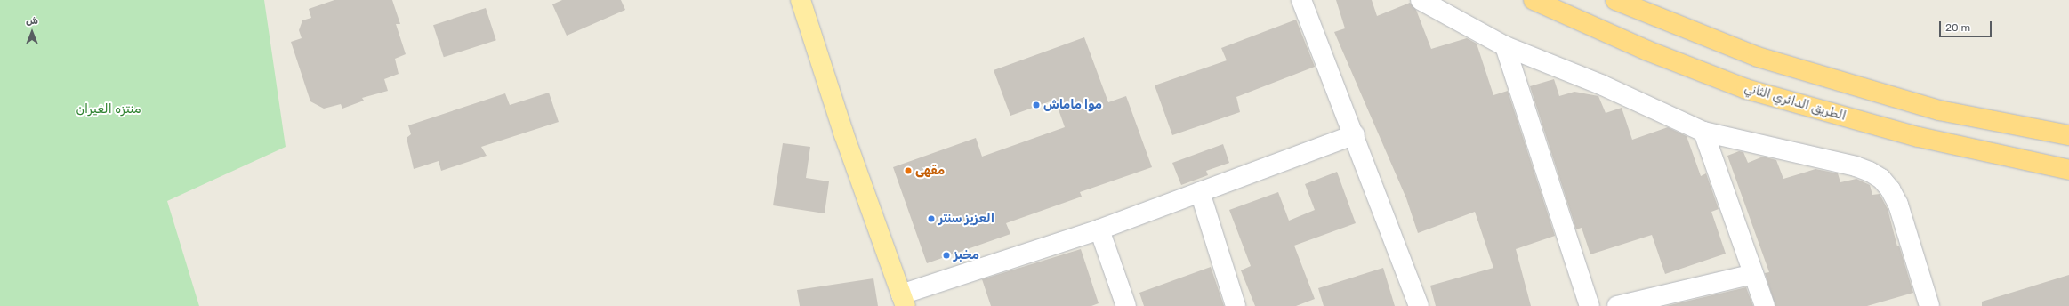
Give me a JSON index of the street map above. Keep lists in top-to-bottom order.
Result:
{
  "streets": {
    "highway": ["الطريق الدائري الثاني"]
  },
  "parks": ["منتزه الغيران"],
  "places": [
    "موا ماماش",
    "مقهى",
    "العزيز سنتر",
    "مخبز"
  ],
  "scale_bar": "20 m",
  "north": "top"
}
